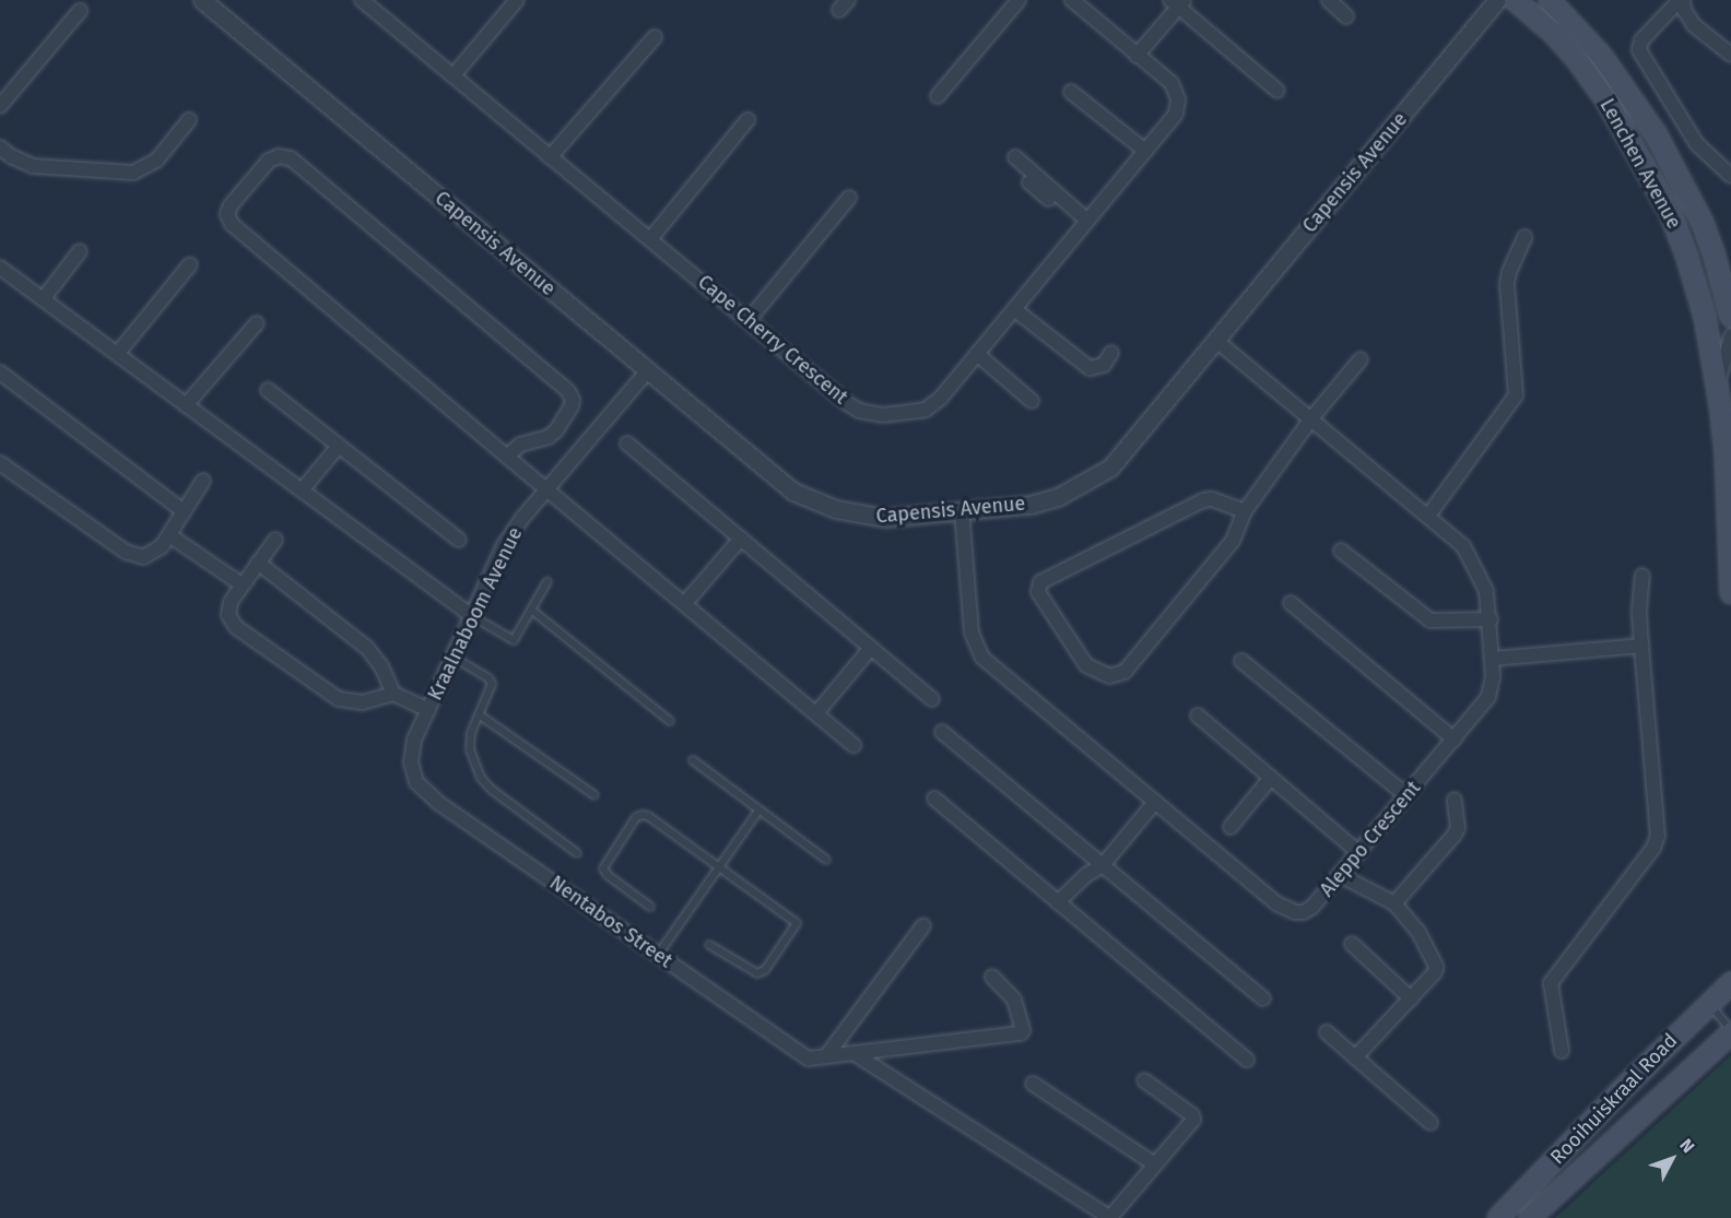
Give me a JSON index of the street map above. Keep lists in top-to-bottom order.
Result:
{
  "streets": {
    "main road": ["Lenchen Avenue", "Rooihuiskraal Road"],
    "street": [
      "Capensis Avenue",
      "Cape Cherry Crescent",
      "Kraalnaboom Avenue",
      "Aleppo Crescent",
      "Nentabos Street"
    ]
  },
  "crossings": [
    ["Capensis Avenue", "Kraalnaboom Avenue"],
    ["Capensis Avenue", "Aleppo Crescent"],
    ["Kraalnaboom Avenue", "Nentabos Street"]
  ],
  "north": "top right"
}
